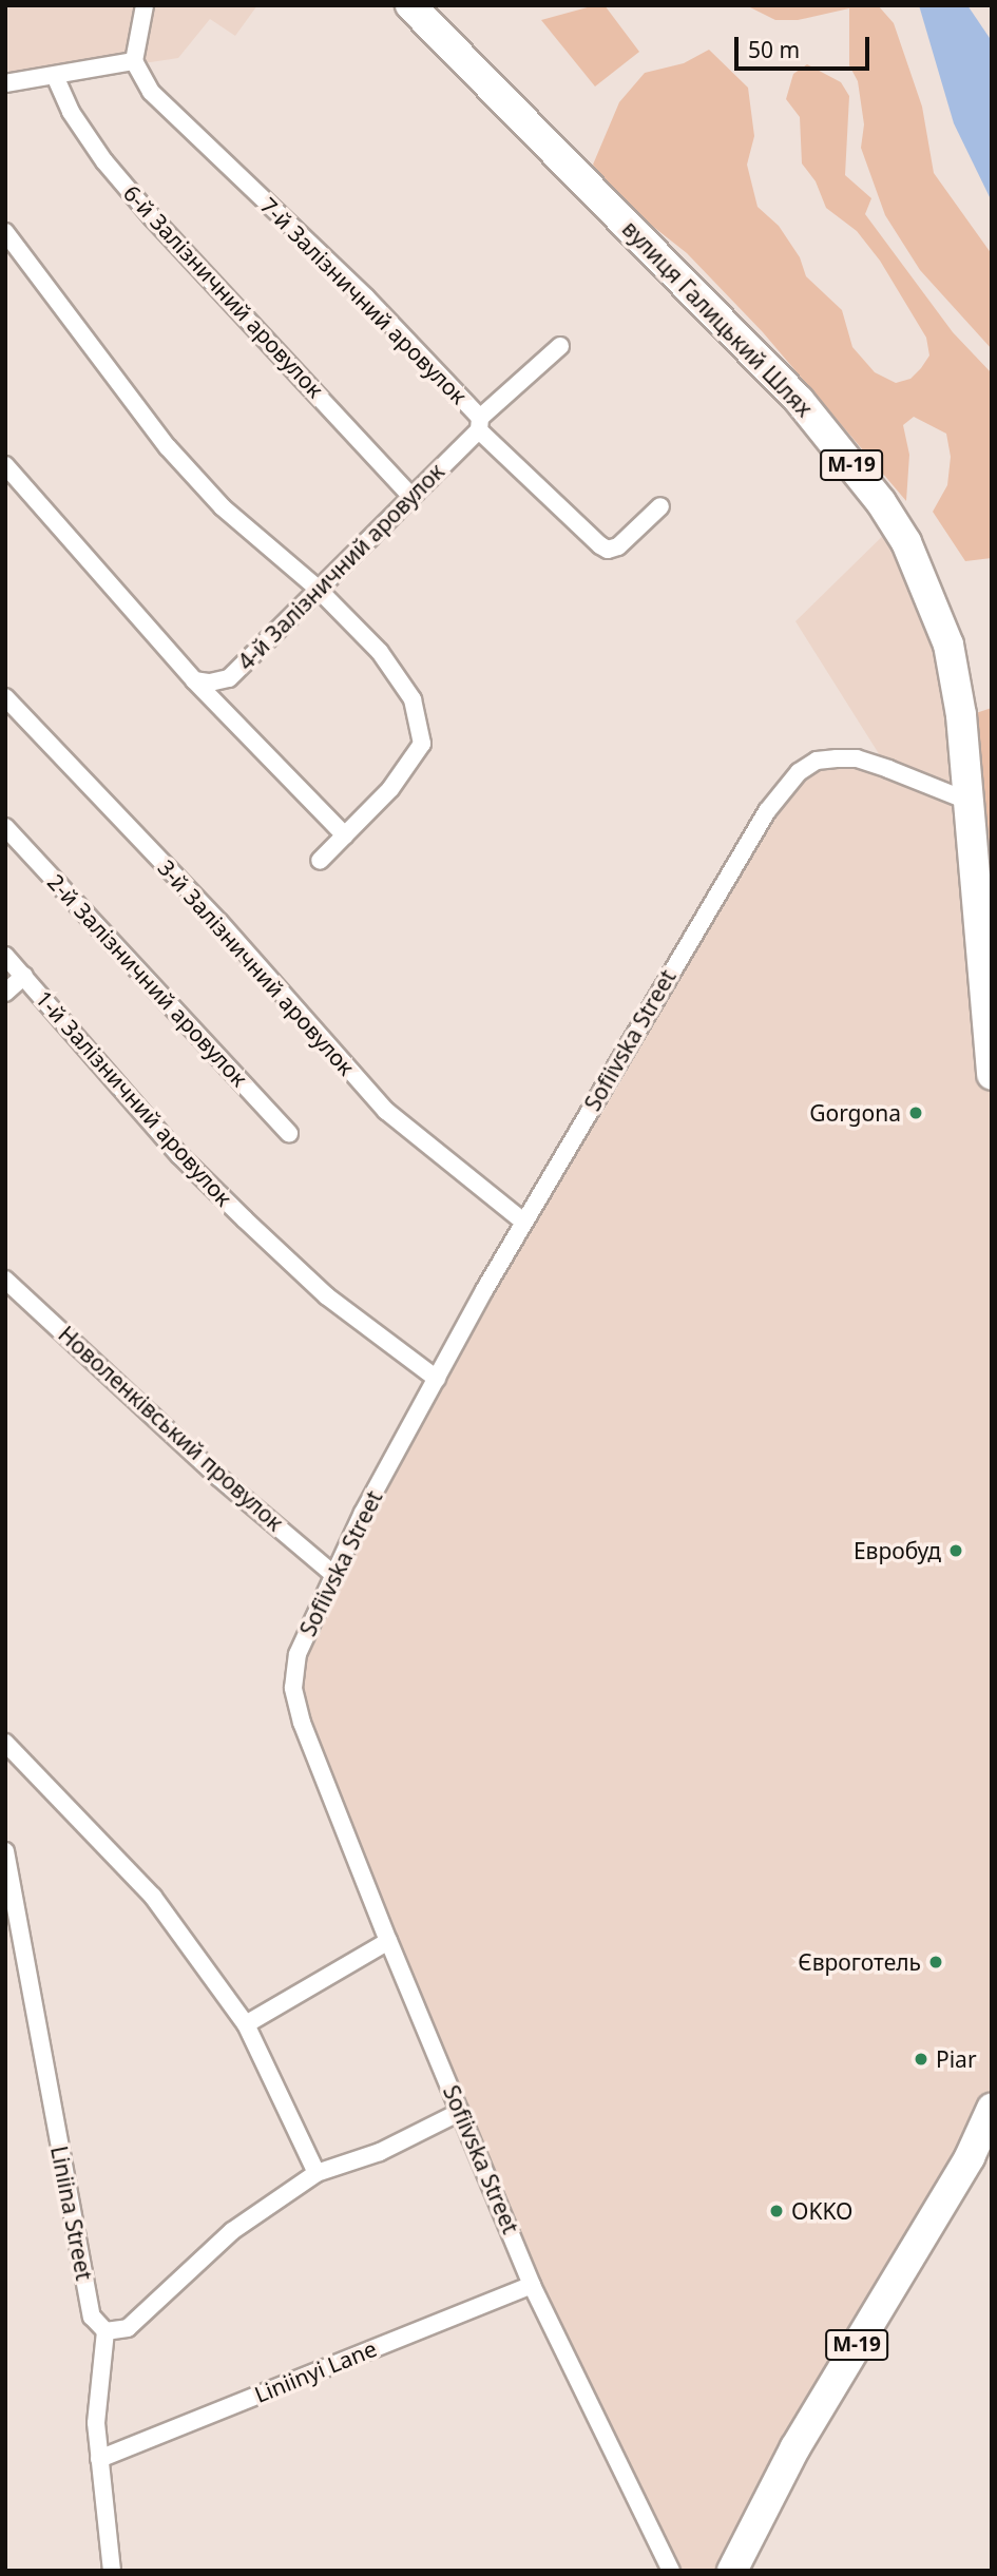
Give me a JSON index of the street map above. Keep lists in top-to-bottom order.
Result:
{
  "streets": {
    "highway": ["вулиця Галицький Шлях", "М-19"],
    "street": [
      "6-й Залізничний аровулок",
      "7-й Залізничний аровулок",
      "4-й Залізничний аровулок",
      "3-й Залізничний аровулок",
      "2-й Залізничний аровулок",
      "Sofiivska Street",
      "1-й Залізничний аровулок",
      "Новоленківський провулок",
      "Liniina Street",
      "Liniinyi Lane"
    ]
  },
  "crossings": [
    ["6-й Залізничний аровулок", "4-й Залізничний аровулок"],
    ["7-й Залізничний аровулок", "4-й Залізничний аровулок"],
    ["вулиця Галицький Шлях", "Sofiivska Street"],
    ["3-й Залізничний аровулок", "Sofiivska Street"],
    ["Sofiivska Street", "1-й Залізничний аровулок"],
    ["Sofiivska Street", "Новоленківський провулок"],
    ["Sofiivska Street", "Liniinyi Lane"]
  ],
  "places": [
    "Gorgona",
    "Евробуд",
    "Євроготель",
    "Piar",
    "OKKO"
  ],
  "scale_bar": "50 m"
}
